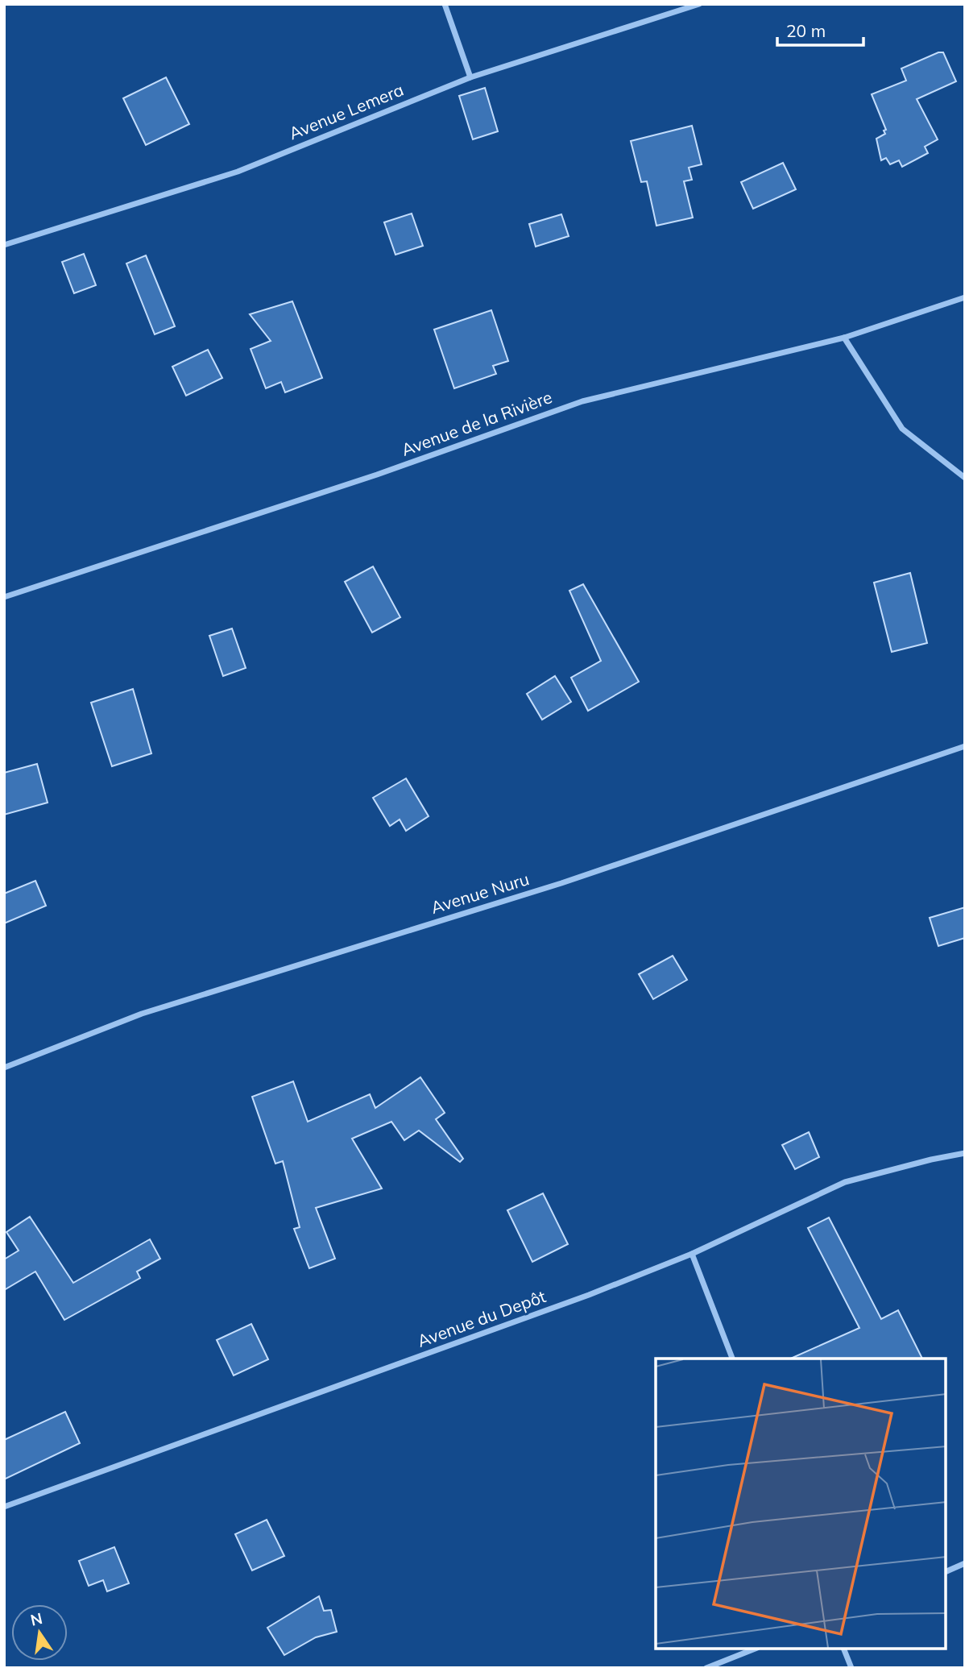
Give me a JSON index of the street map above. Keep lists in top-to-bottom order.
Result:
{
  "streets": {
    "street": [
      "Avenue Lemera",
      "Avenue de la Rivière",
      "Avenue Nuru",
      "Avenue du Depôt"
    ]
  },
  "scale_bar": "20 m",
  "north": "top"
}
